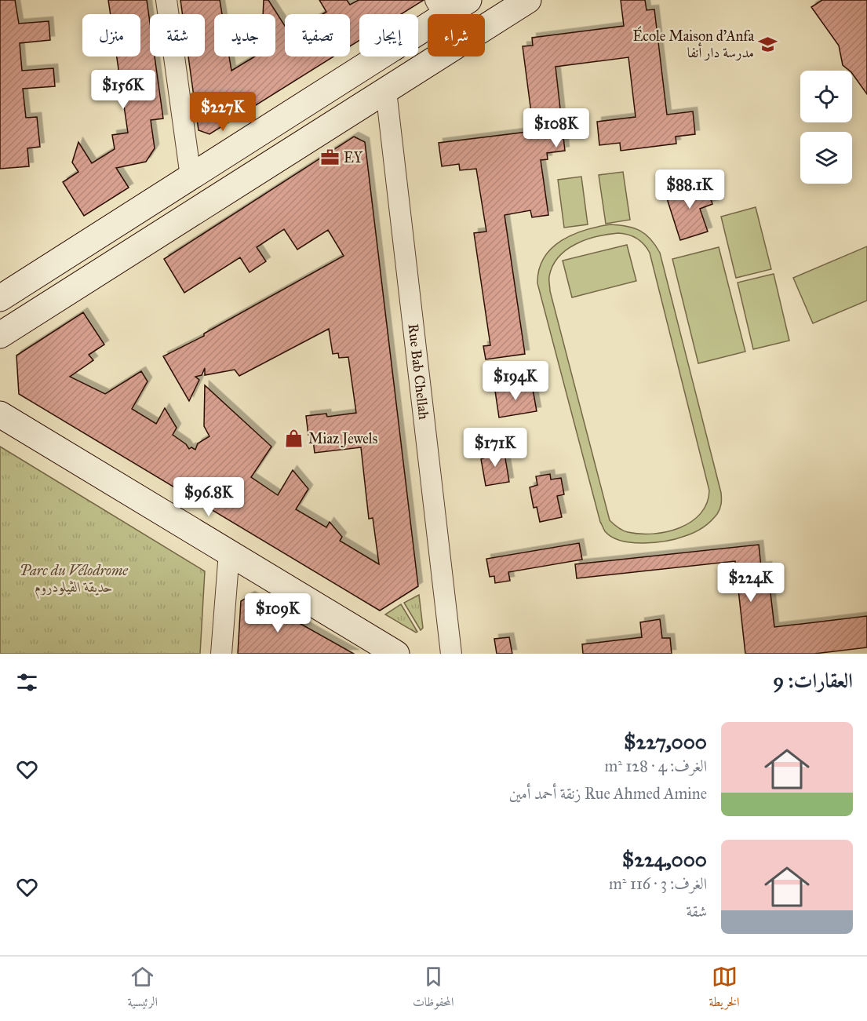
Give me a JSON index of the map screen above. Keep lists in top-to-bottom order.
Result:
{
  "streets": {
    "street": ["Rue Bab Chellah"]
  },
  "parks": ["Parc du Vélodrome حديقة الڤيلودروم"],
  "places": {
    "school or university": ["École Maison d'Anfa مدرسة دار أنفا"],
    "office": ["EY"],
    "shop": ["Miaz Jewels"]
  },
  "page": {
    "chip": [
      "شراء",
      "إيجار",
      "تصفية",
      "جديد",
      "شقة",
      "منزل"
    ],
    "price": [
      "$156K",
      "$227K",
      "$108K",
      "$88.1K",
      "$194K",
      "$171K",
      "$96.8K",
      "$224K",
      "$109K"
    ],
    "heading": "العقارات: 9",
    "list": [
      {
        "name": "$227,000",
        "note": "الغرف: 4 · 128 m² · Rue Ahmed Amine زنقة أحمد أمين"
      },
      {
        "name": "$224,000",
        "note": "الغرف: 3 · 116 m² · شقة"
      }
    ],
    "tabs": ["الخريطة", "المحفوظات", "الرئيسية"]
  }
}
